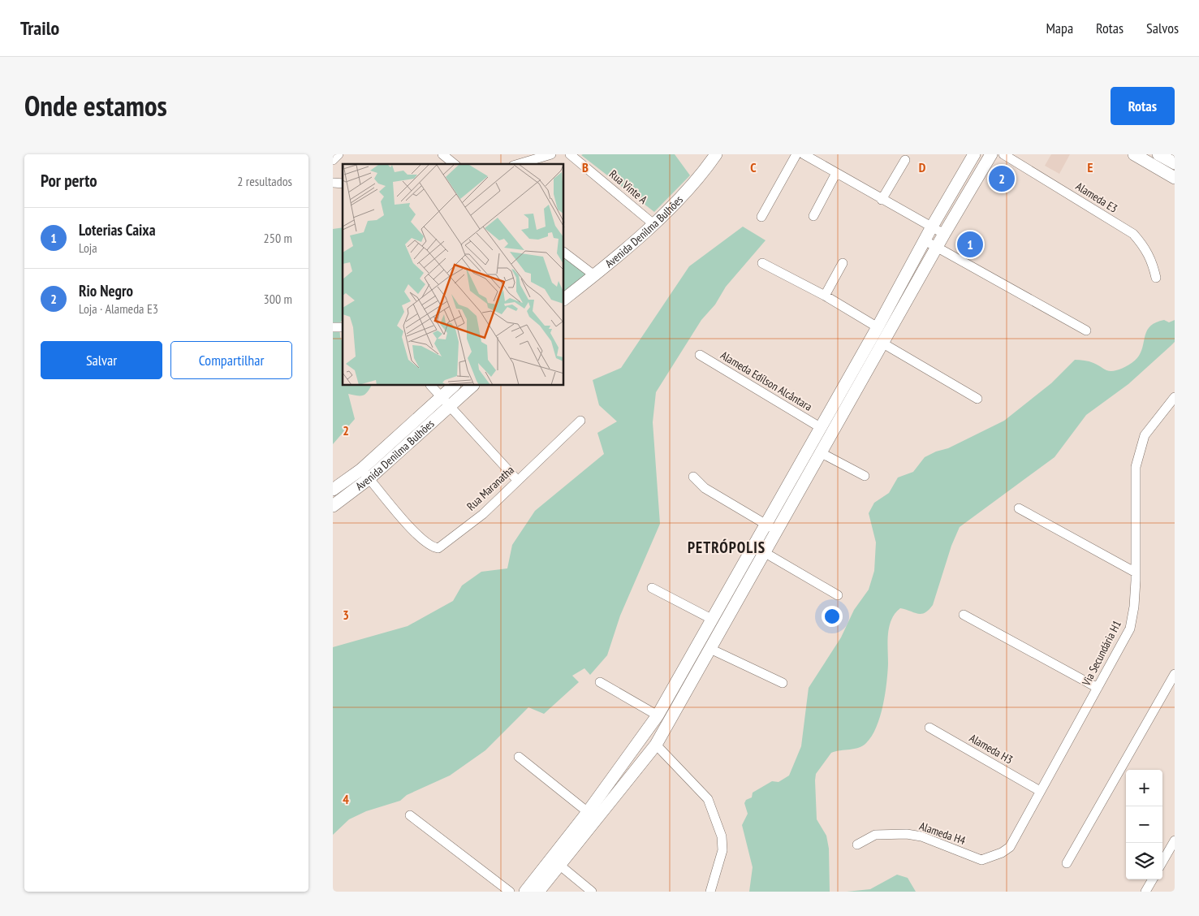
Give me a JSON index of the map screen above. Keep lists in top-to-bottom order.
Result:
{
  "streets": {
    "street": [
      "Rua Vinte A",
      "Alameda E3",
      "Avenida Denilma Bulhões",
      "Alameda Edílson Alcântara",
      "Rua Maranatha",
      "Via Secundária H1",
      "Alameda H3",
      "Alameda H4"
    ]
  },
  "crossings": [
    ["Rua Vinte A", "Avenida Denilma Bulhões"],
    ["Avenida Denilma Bulhões", "Rua Maranatha"],
    ["Via Secundária H1", "Alameda H3"],
    ["Via Secundária H1", "Alameda H4"]
  ],
  "districts": ["PETRÓPOLIS"],
  "page": {
    "header": "Trailo",
    "nav": ["Mapa", "Rotas", "Salvos"],
    "title": "Onde estamos",
    "buttons": [
      "Rotas",
      ["Salvar", "Compartilhar"]
    ],
    "heading": ["Por perto", "2 resultados"],
    "pins": ["2", "1"],
    "list": [
      {
        "mark": "1",
        "name": "Loterias Caixa",
        "note": "Loja",
        "value": "250 m"
      },
      {
        "mark": "2",
        "name": "Rio Negro",
        "note": "Loja · Alameda E3",
        "value": "300 m"
      }
    ],
    "map_buttons": ["+", "−"]
  },
  "grid": {
    "columns": [
      "B",
      "C",
      "D",
      "E"
    ],
    "rows": ["2", "3", "4"]
  }
}
